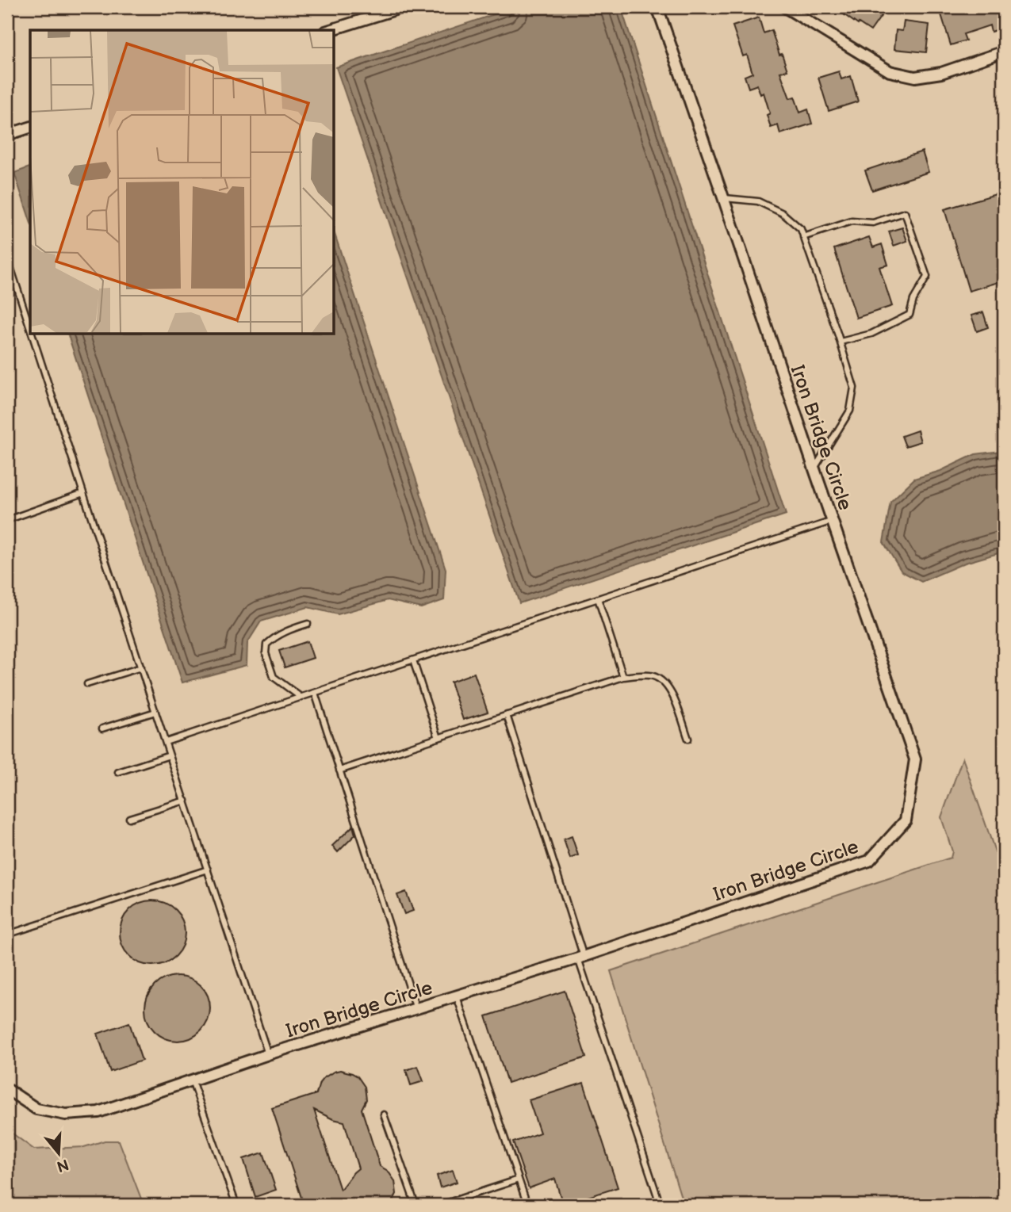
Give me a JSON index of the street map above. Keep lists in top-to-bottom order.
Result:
{
  "streets": {
    "street": ["Iron Bridge Circle"]
  },
  "north": "bottom"
}
